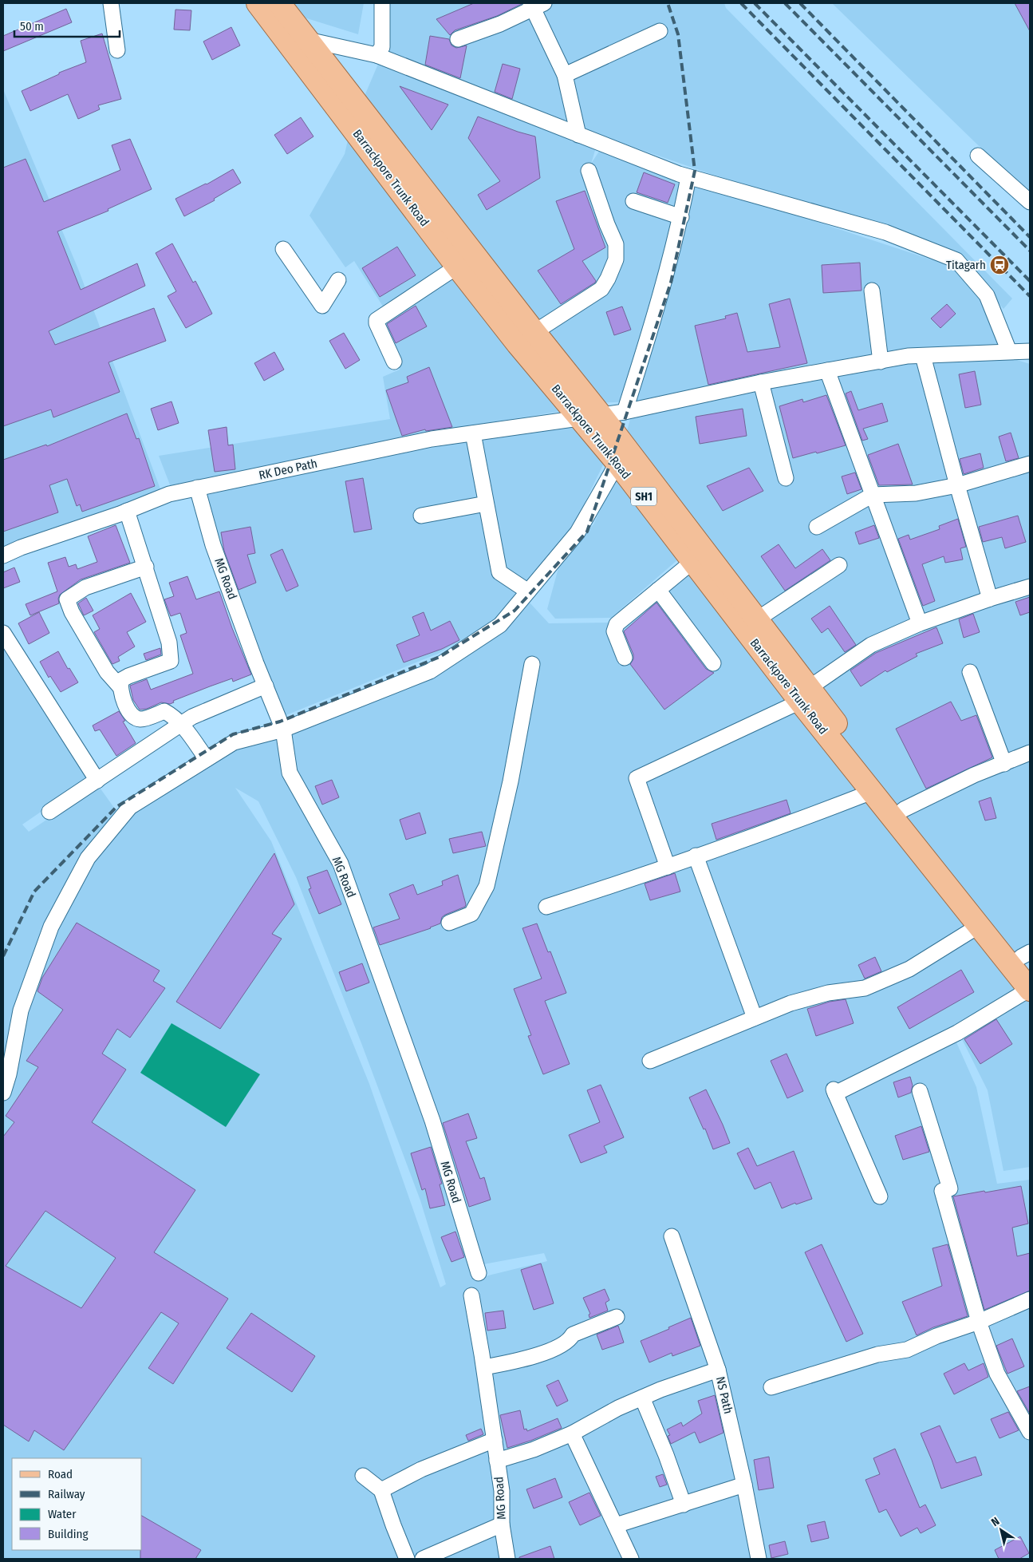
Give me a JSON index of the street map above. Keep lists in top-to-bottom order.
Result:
{
  "streets": {
    "main road": ["Barrackpore Trunk Road", "SH1"],
    "street": ["RK Deo Path", "MG Road", "NS Path"]
  },
  "crossings": [
    ["Barrackpore Trunk Road", "RK Deo Path"],
    ["RK Deo Path", "MG Road"]
  ],
  "places": {
    "station": ["Titagarh"]
  },
  "legend": [
    "Road",
    "Railway",
    "Water",
    "Building"
  ],
  "scale_bar": "50 m",
  "north": "top left"
}
